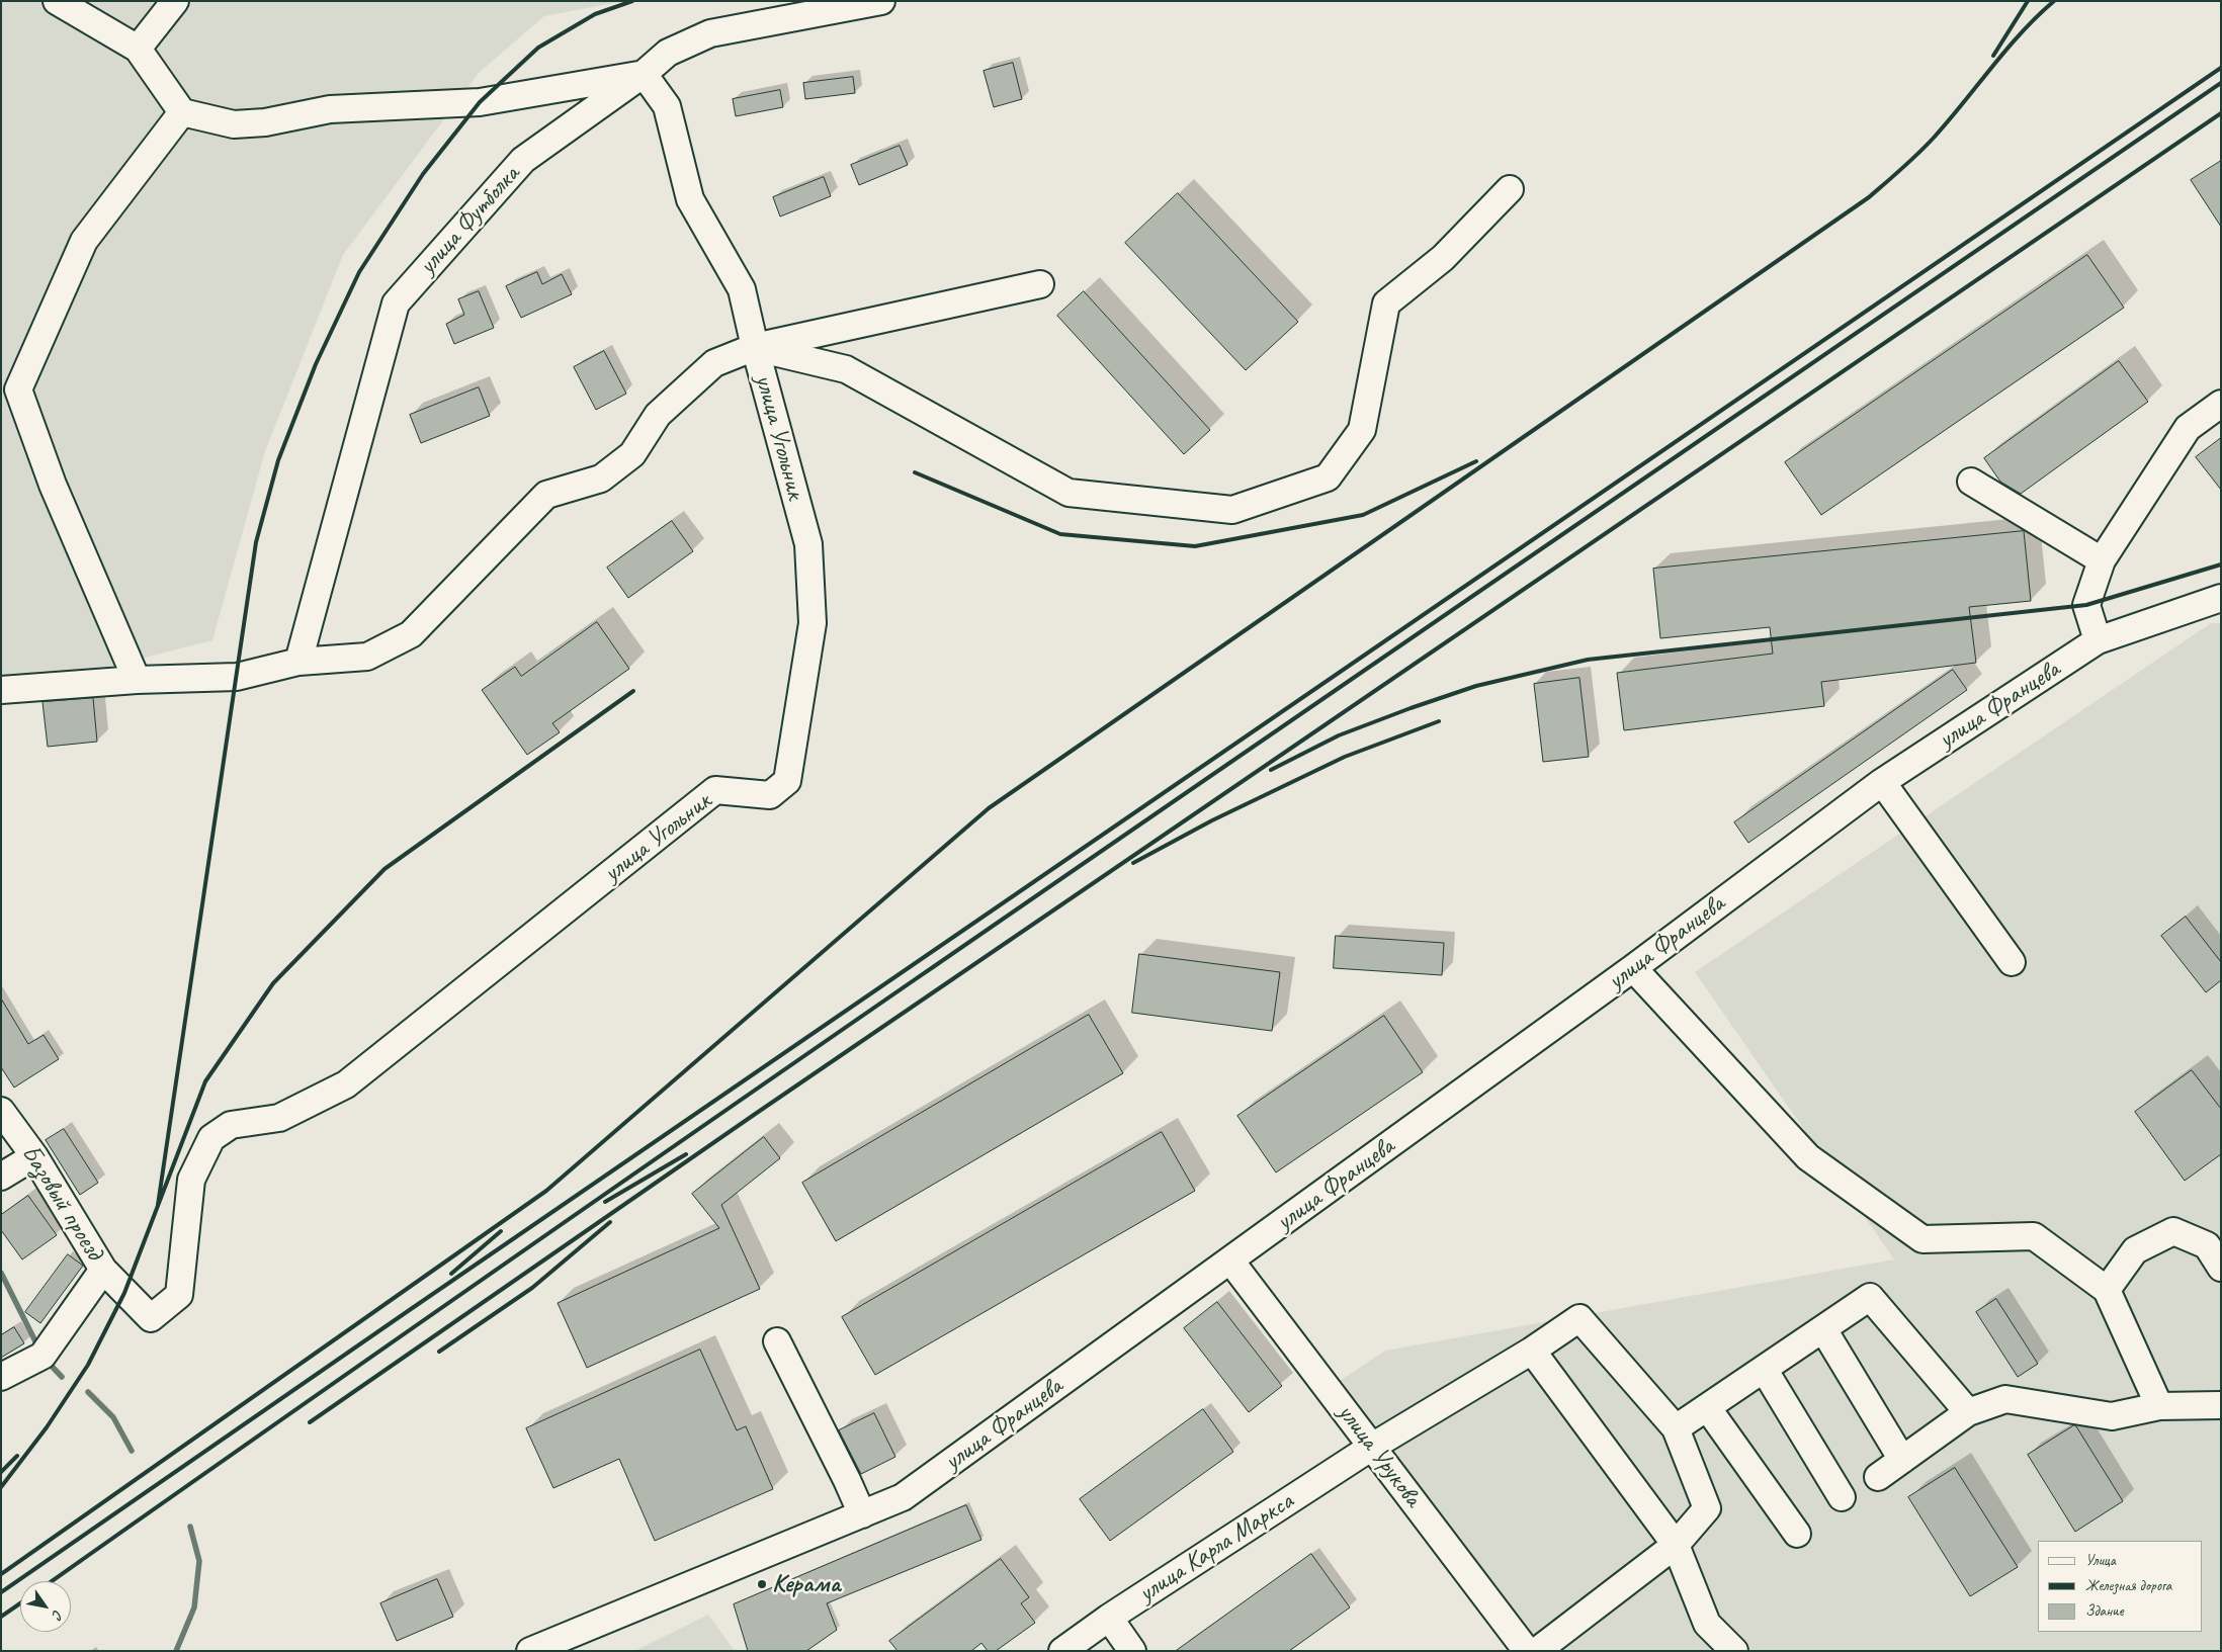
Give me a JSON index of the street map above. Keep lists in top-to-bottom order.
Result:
{
  "streets": {
    "street": [
      "улица Футболка",
      "улица Угольник",
      "улица Францева",
      "Базовый проезд",
      "улица Урукова",
      "улица Карла Маркса"
    ]
  },
  "crossings": [
    ["улица Футболка", "улица Угольник"],
    ["улица Угольник", "Базовый проезд"],
    ["улица Францева", "улица Урукова"],
    ["улица Урукова", "улица Карла Маркса"]
  ],
  "places": ["Керама"],
  "legend": ["Улица", "Железная дорога", "Здание"],
  "north": "bottom right"
}
